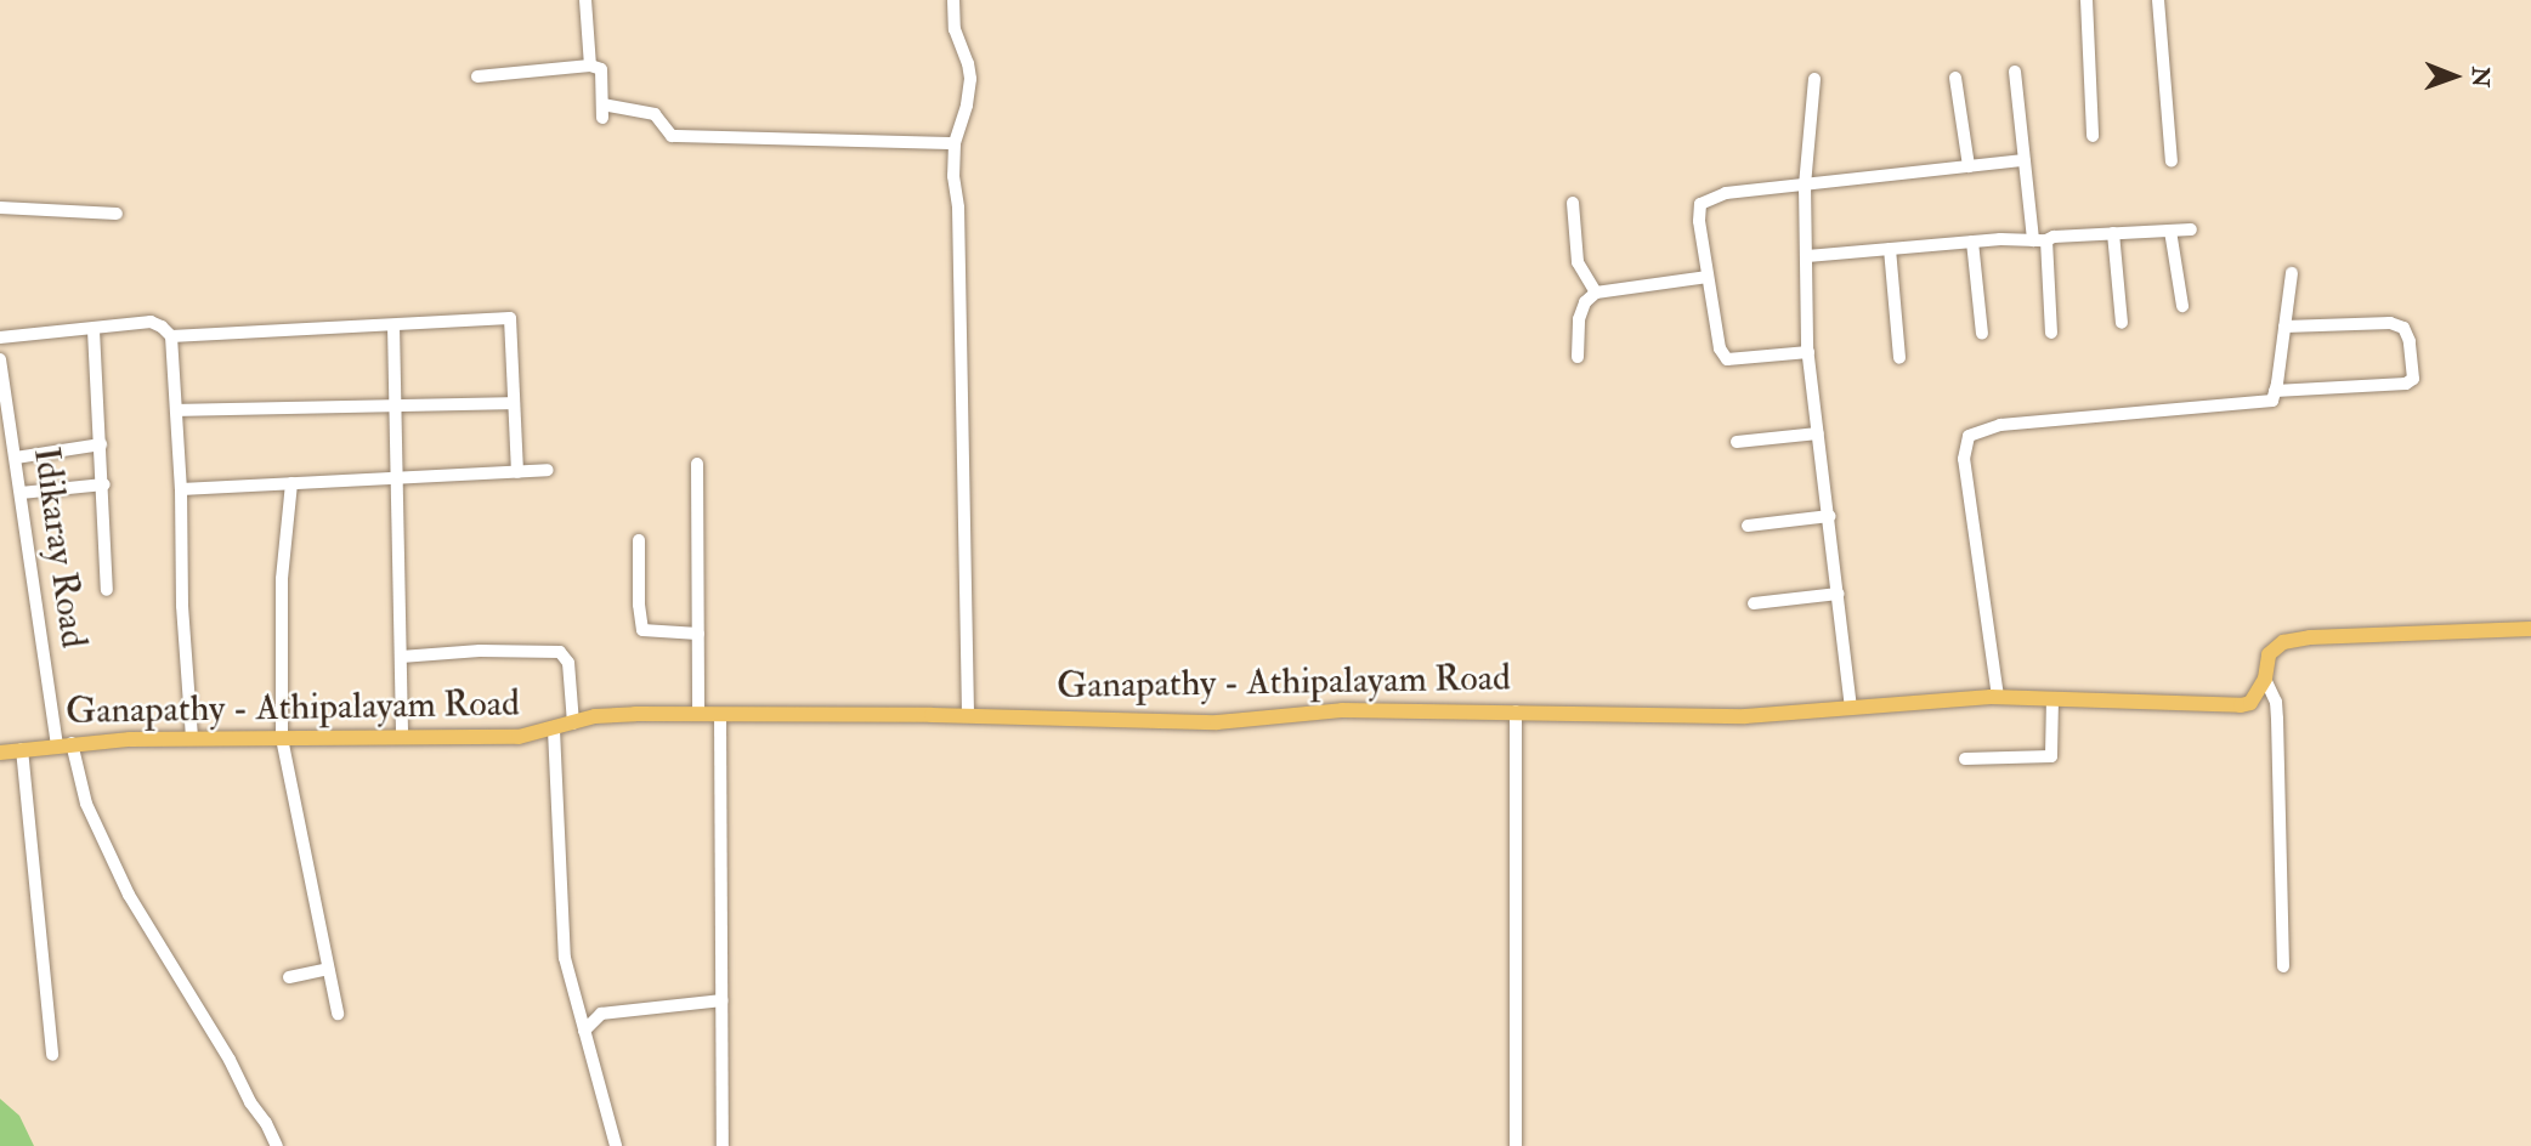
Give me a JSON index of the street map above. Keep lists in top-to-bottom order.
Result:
{
  "streets": {
    "main road": ["Ganapathy - Athipalayam Road"],
    "street": ["Idikaray Road"]
  },
  "crossings": [
    ["Idikaray Road", "Ganapathy - Athipalayam Road"]
  ],
  "north": "right"
}
